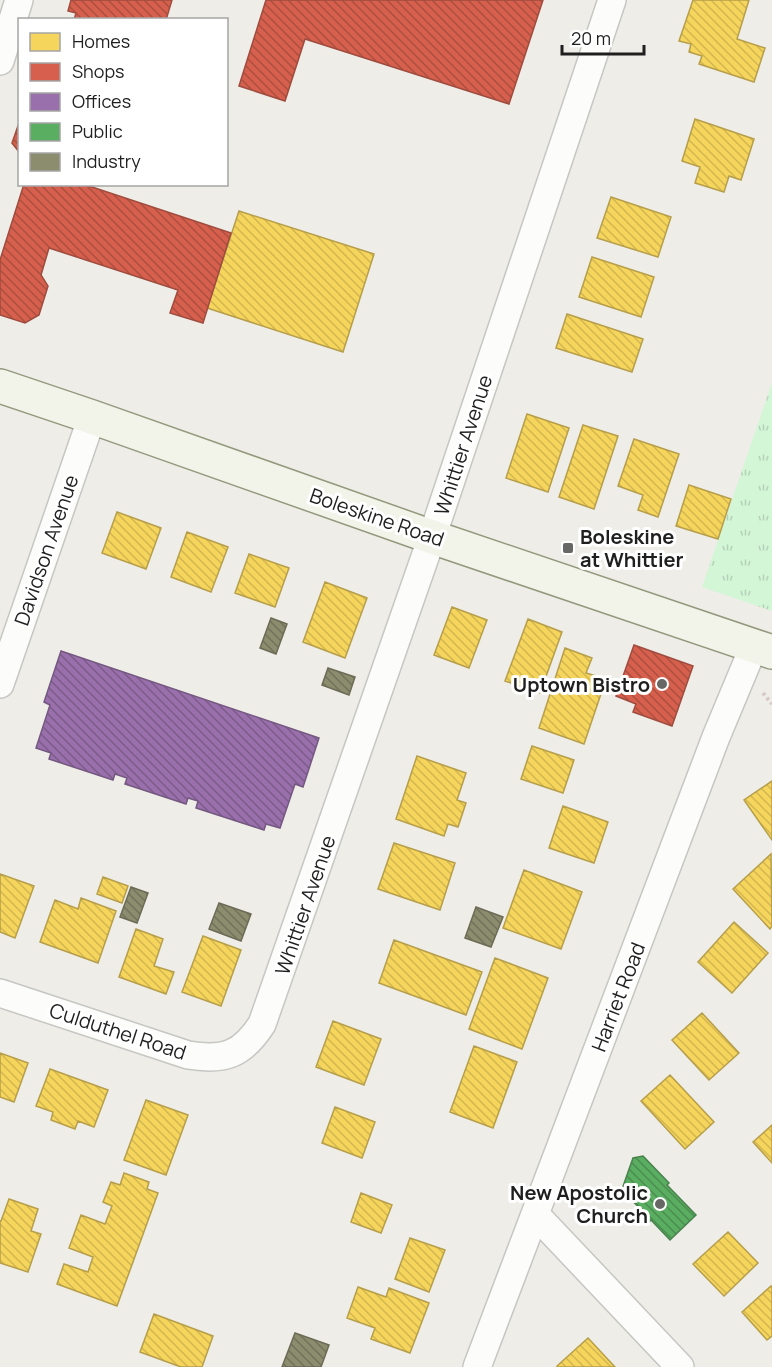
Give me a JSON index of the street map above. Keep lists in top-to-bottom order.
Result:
{
  "streets": {
    "main road": ["Boleskine Road"],
    "street": [
      "Whittier Avenue",
      "Davidson Avenue",
      "Harriet Road",
      "Culduthel Road"
    ]
  },
  "crossings": [
    ["Whittier Avenue", "Boleskine Road"],
    ["Whittier Avenue", "Culduthel Road"],
    ["Boleskine Road", "Davidson Avenue"],
    ["Boleskine Road", "Harriet Road"]
  ],
  "places": {
    "transit": ["Boleskine at Whittier"],
    "other": ["Uptown Bistro", "New Apostolic Church"]
  },
  "legend": [
    "Homes",
    "Shops",
    "Offices",
    "Public",
    "Industry"
  ],
  "scale_bar": "20 m"
}
